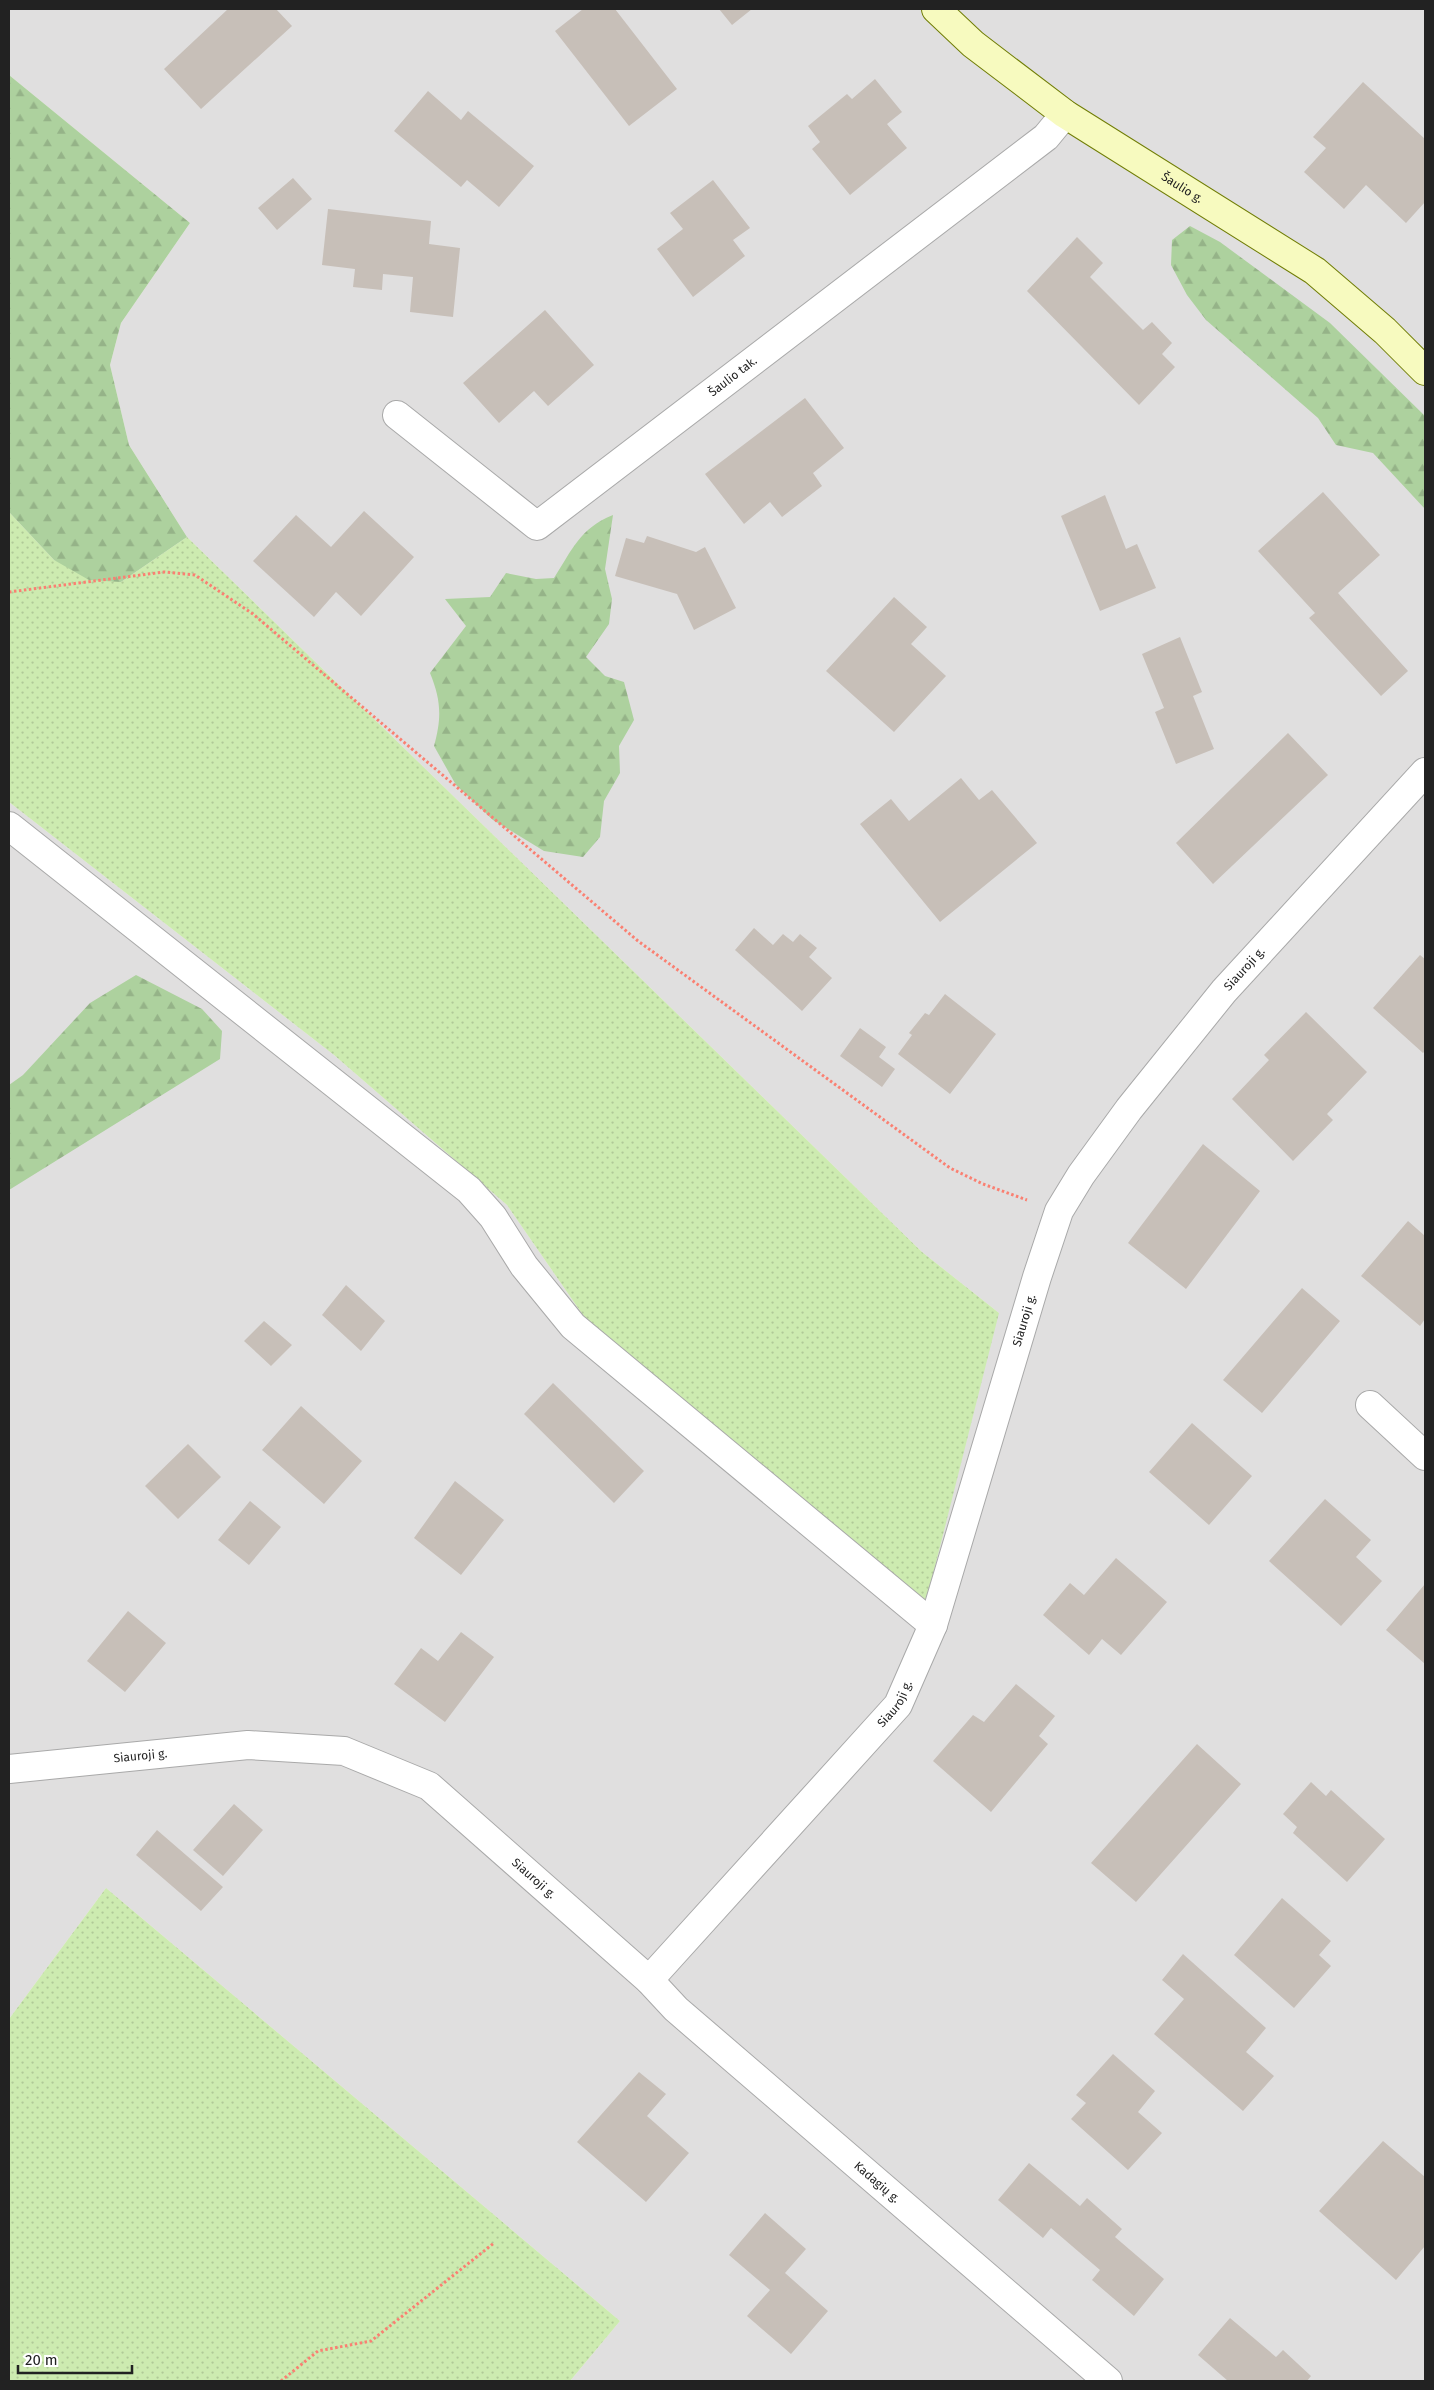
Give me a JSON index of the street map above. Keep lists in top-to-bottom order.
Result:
{
  "streets": {
    "street": [
      "Šaulio g.",
      "Šaulio tak.",
      "Siauroji g.",
      "Kadagių g."
    ]
  },
  "crossings": [
    ["Šaulio g.", "Šaulio tak."],
    ["Siauroji g.", "Kadagių g."]
  ],
  "scale_bar": "20 m"
}
